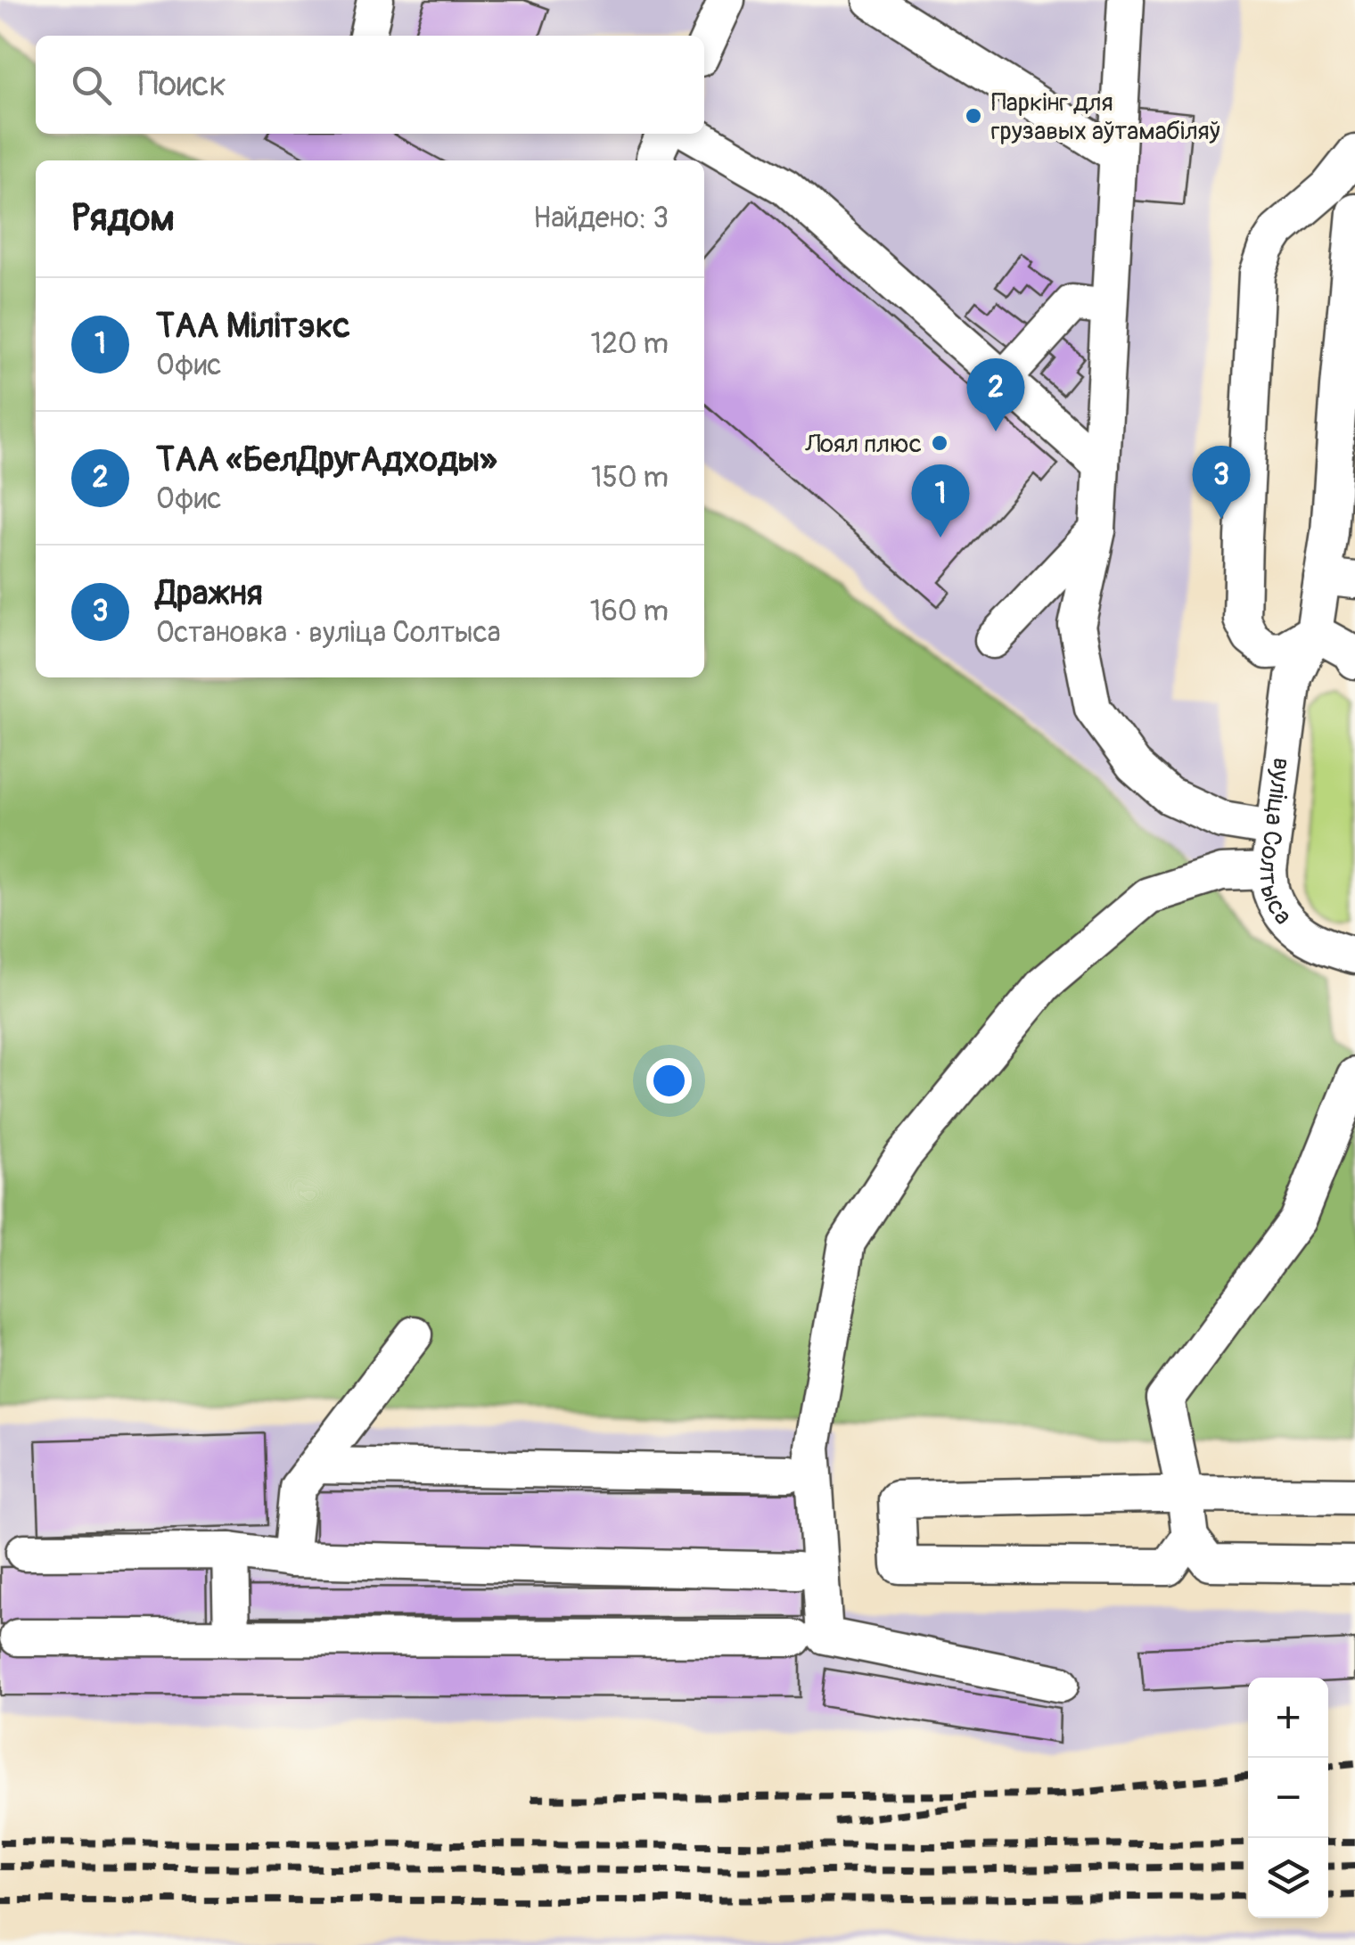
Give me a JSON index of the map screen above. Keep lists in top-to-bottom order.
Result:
{
  "streets": {
    "street": ["вуліца Солтыса"]
  },
  "places": ["Паркінг для грузавых аўтамабіляў", "Лоял плюс"],
  "page": {
    "search": "Поиск",
    "heading": ["Рядом", "Найдено: 3"],
    "list": [
      {
        "mark": "1",
        "name": "ТАА Мілітэкс",
        "note": "Офис",
        "value": "120 m"
      },
      {
        "mark": "2",
        "name": "ТАА «БелДругАдходы»",
        "note": "Офис",
        "value": "150 m"
      },
      {
        "mark": "3",
        "name": "Дражня",
        "note": "Остановка · вуліца Солтыса",
        "value": "160 m"
      }
    ],
    "pins": ["2", "3", "1"],
    "map_buttons": ["+", "−"]
  }
}
